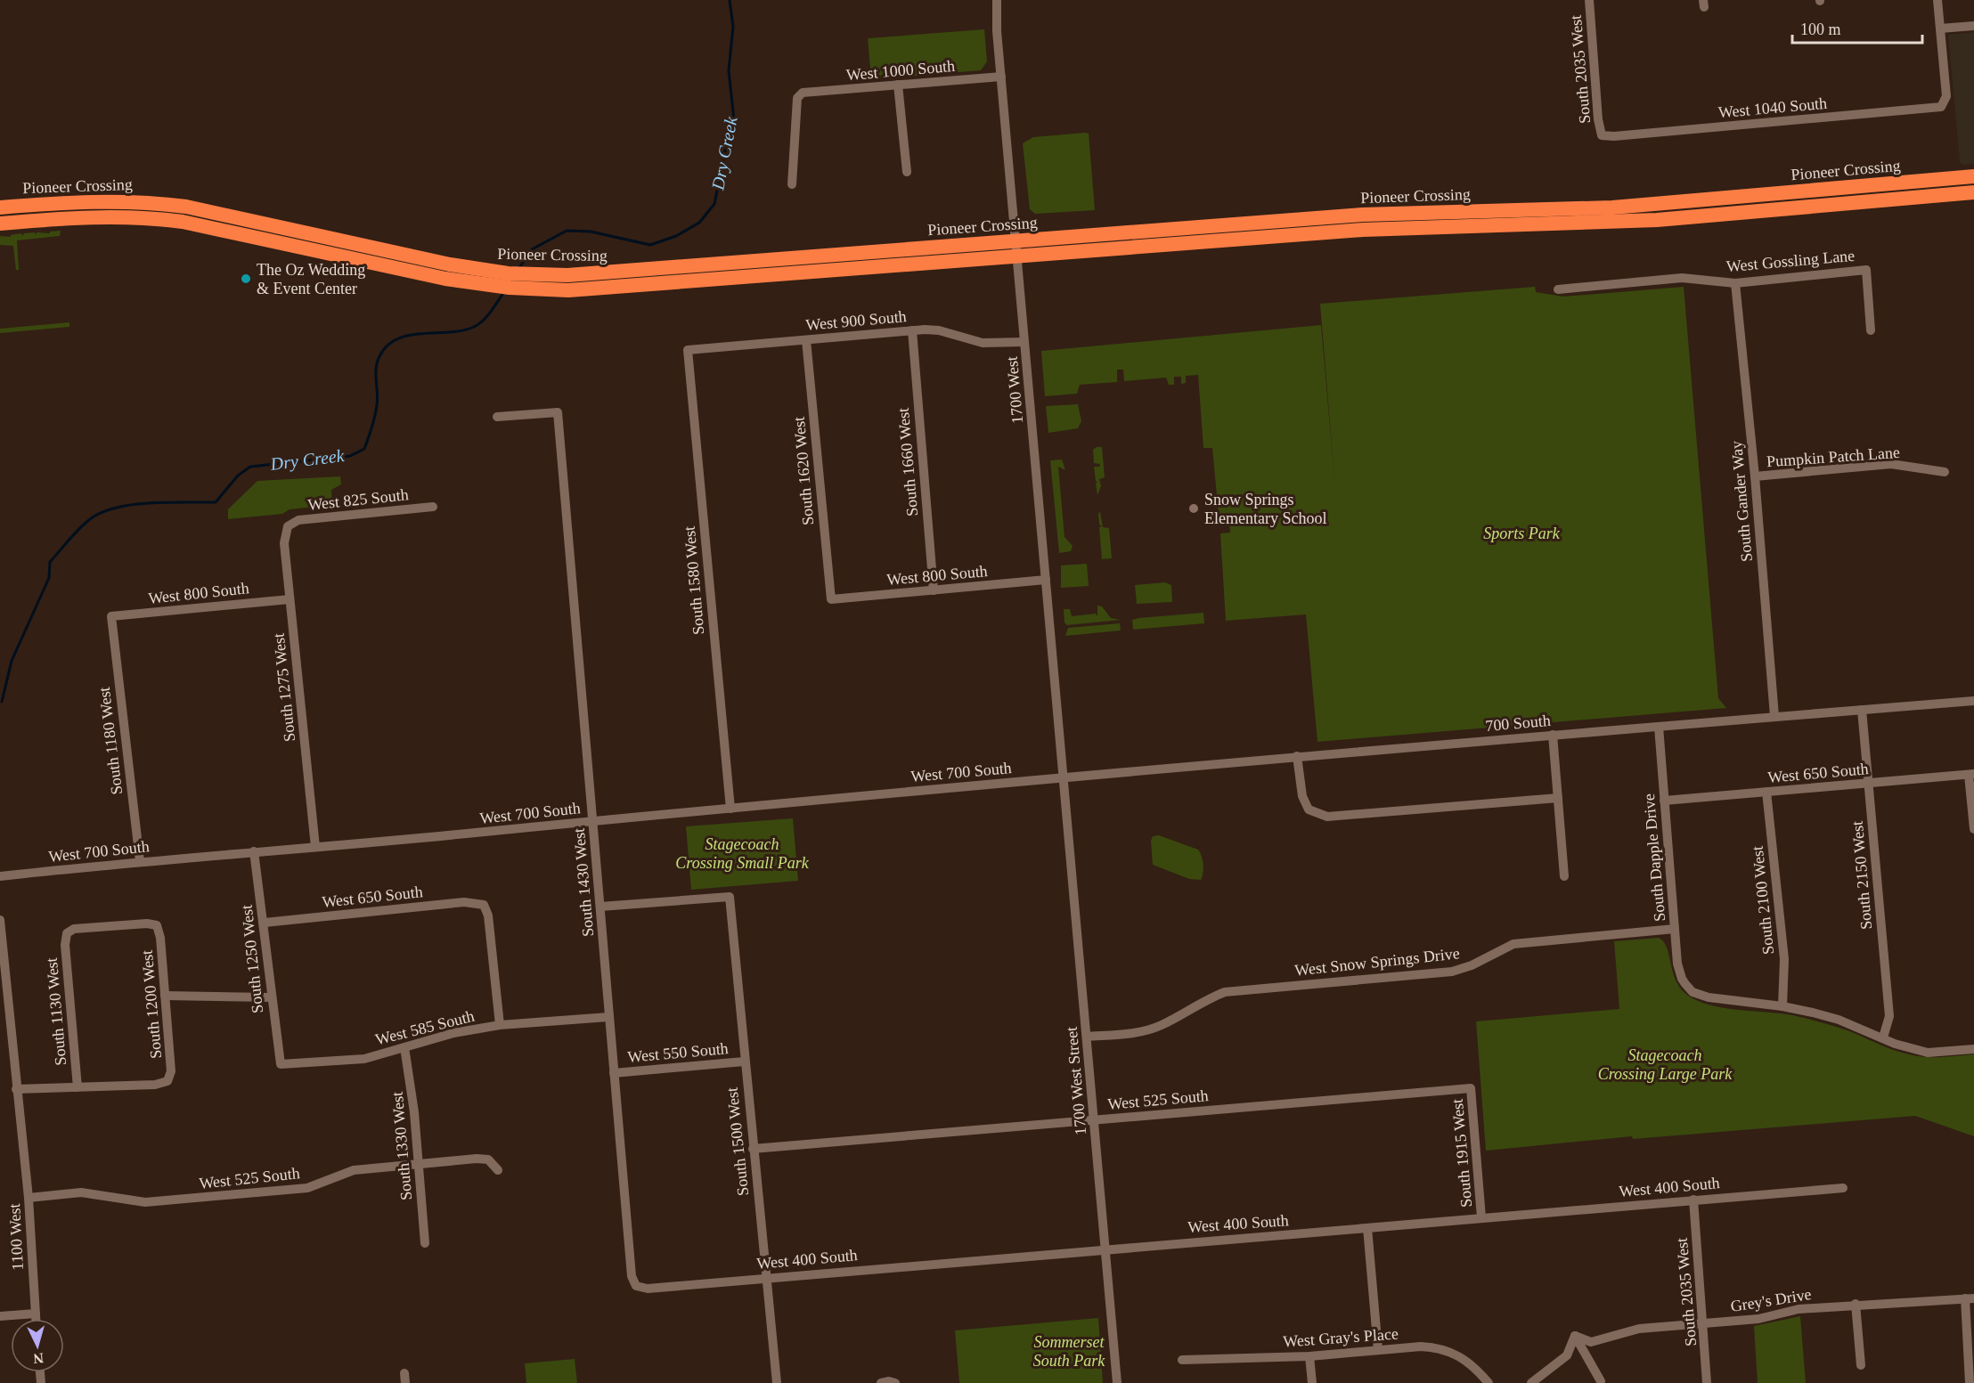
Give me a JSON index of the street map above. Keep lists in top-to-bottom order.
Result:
{
  "streets": {
    "highway": ["Pioneer Crossing"],
    "street": [
      "South 2035 West",
      "West 1000 South",
      "West 1040 South",
      "West Gossling Lane",
      "West 900 South",
      "1700 West",
      "Pumpkin Patch Lane",
      "South 1660 West",
      "South 1620 West",
      "West 825 South",
      "South Gander Way",
      "West 800 South",
      "South 1580 West",
      "South 1275 West",
      "700 South",
      "South 1180 West",
      "West 700 South",
      "West 650 South",
      "South Dapple Drive",
      "South 2150 West",
      "South 1430 West",
      "South 2100 West",
      "South 1250 West",
      "West Snow Springs Drive",
      "South 1200 West",
      "South 1130 West",
      "West 585 South",
      "West 550 South",
      "1700 West Street",
      "West 525 South",
      "South 1500 West",
      "South 1330 West",
      "South 1915 West",
      "West 400 South",
      "1100 West",
      "Grey's Drive",
      "West Gray's Place"
    ]
  },
  "crossings": [
    ["South 2035 West", "West 1040 South"],
    ["South 2035 West", "West 400 South"],
    ["South 2035 West", "Grey's Drive"],
    ["West 1000 South", "1700 West"],
    ["Pioneer Crossing", "1700 West"],
    ["West Gossling Lane", "South Gander Way"],
    ["West 900 South", "1700 West"],
    ["West 900 South", "South 1660 West"],
    ["West 900 South", "South 1620 West"],
    ["West 900 South", "South 1580 West"],
    ["1700 West", "West 800 South"],
    ["1700 West", "700 South"],
    ["1700 West", "West 700 South"],
    ["1700 West", "1700 West Street"],
    ["Pumpkin Patch Lane", "South Gander Way"],
    ["South 1660 West", "West 800 South"],
    ["South 1620 West", "West 800 South"],
    ["West 825 South", "South 1275 West"],
    ["South Gander Way", "700 South"],
    ["West 800 South", "South 1275 West"],
    ["West 800 South", "South 1180 West"],
    ["South 1580 West", "West 700 South"],
    ["South 1275 West", "West 700 South"],
    ["700 South", "West 700 South"],
    ["700 South", "South Dapple Drive"],
    ["700 South", "South 2150 West"],
    ["700 South", "1700 West Street"],
    ["South 1180 West", "West 700 South"],
    ["West 700 South", "South 1430 West"],
    ["West 700 South", "South 1250 West"],
    ["West 700 South", "1700 West Street"],
    ["West 650 South", "South Dapple Drive"],
    ["West 650 South", "South 2150 West"],
    ["West 650 South", "South 2100 West"],
    ["West 650 South", "South 1250 West"],
    ["West 650 South", "West 585 South"],
    ["South Dapple Drive", "South 2100 West"],
    ["South Dapple Drive", "West Snow Springs Drive"],
    ["South 1430 West", "West 585 South"],
    ["South 1430 West", "West 550 South"],
    ["South 1430 West", "South 1500 West"],
    ["South 1430 West", "West 400 South"],
    ["South 1250 West", "West 585 South"],
    ["West Snow Springs Drive", "1700 West Street"],
    ["South 1200 West", "South 1130 West"],
    ["West 585 South", "South 1330 West"],
    ["West 550 South", "South 1500 West"],
    ["1700 West Street", "West 525 South"],
    ["1700 West Street", "West 400 South"],
    ["West 525 South", "South 1500 West"],
    ["West 525 South", "South 1330 West"],
    ["West 525 South", "South 1915 West"],
    ["West 525 South", "1100 West"],
    ["South 1500 West", "West 400 South"],
    ["South 1915 West", "West 400 South"]
  ],
  "water": ["Dry Creek"],
  "parks": [
    "Sports Park",
    "Stagecoach Crossing Small Park",
    "Stagecoach Crossing Large Park",
    "Sommerset South Park"
  ],
  "places": ["The Oz Wedding & Event Center", "Snow Springs Elementary School"],
  "scale_bar": "100 m",
  "north": "bottom"
}
